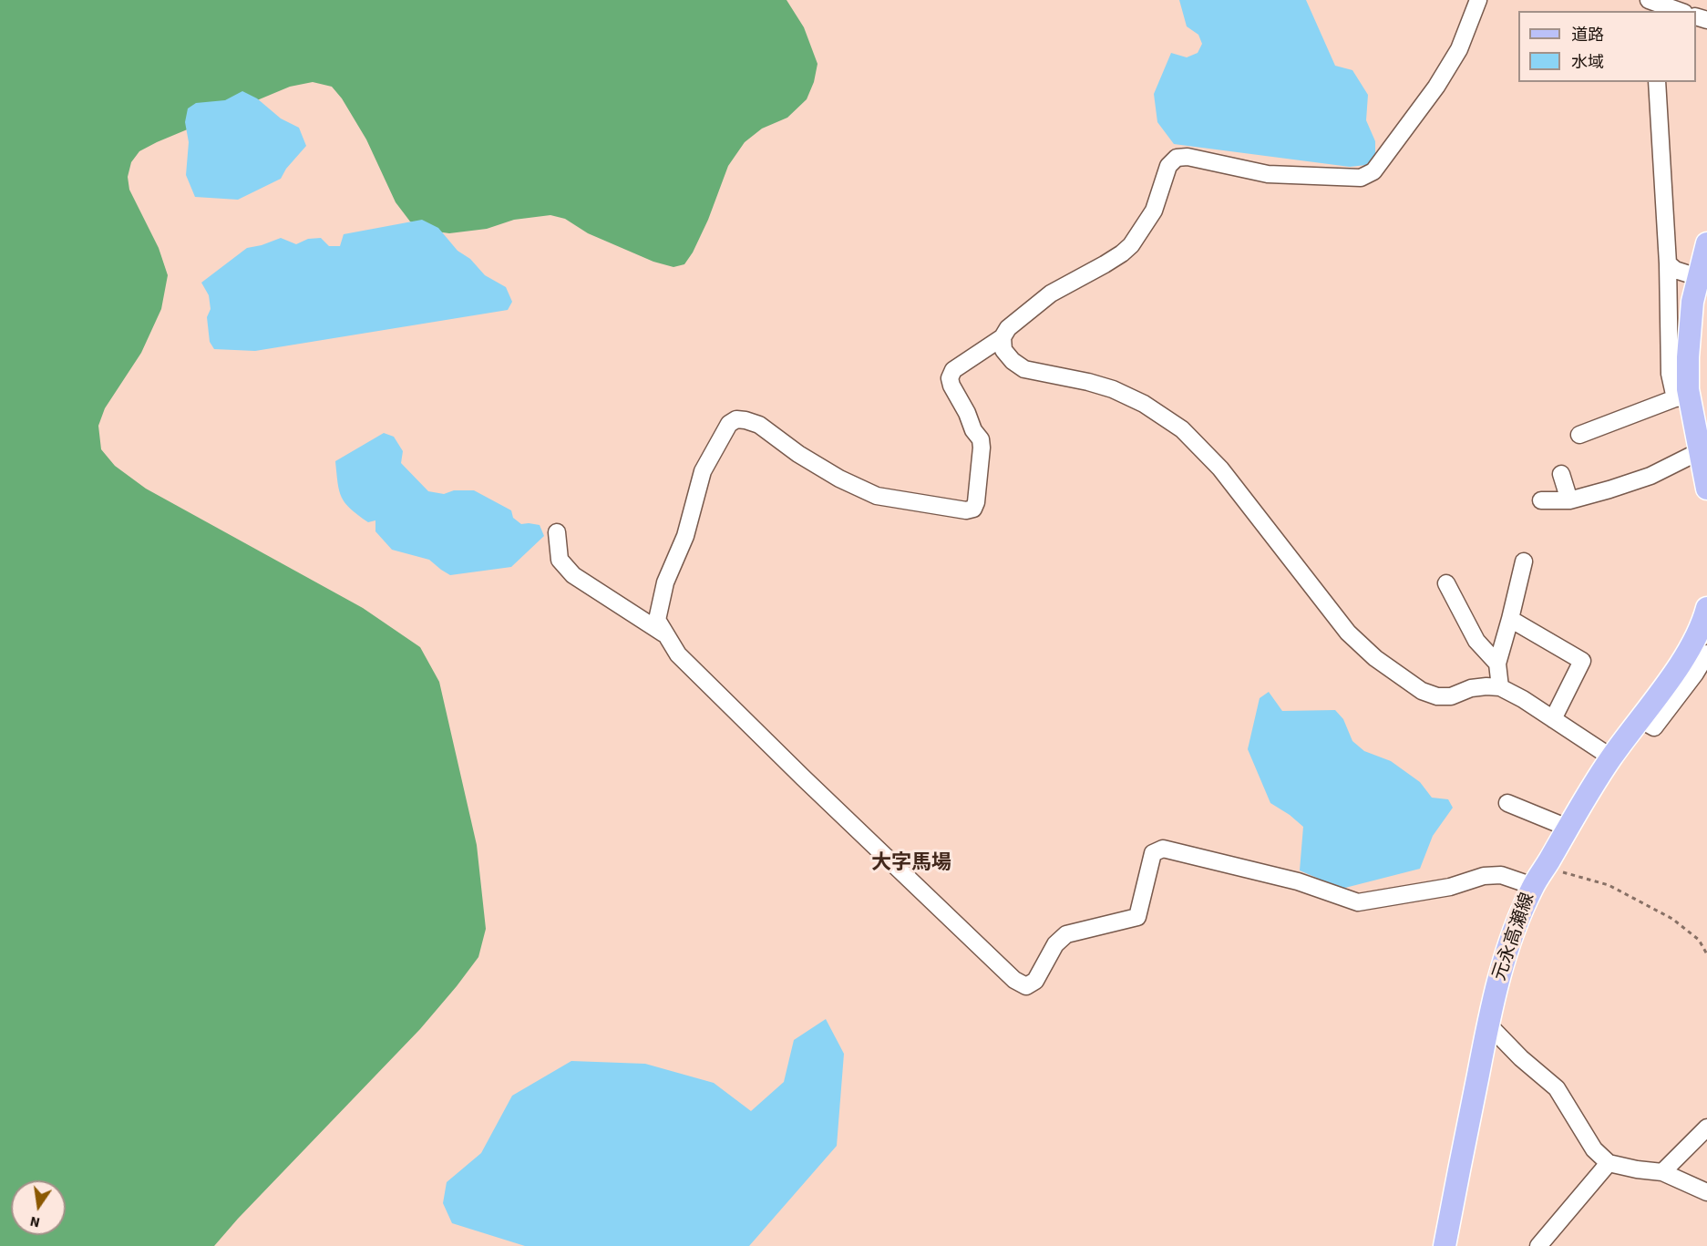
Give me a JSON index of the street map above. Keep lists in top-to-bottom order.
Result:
{
  "streets": {
    "main road": ["元永高瀬線"]
  },
  "districts": ["大字馬場"],
  "legend": ["道路", "水域"],
  "north": "bottom"
}
